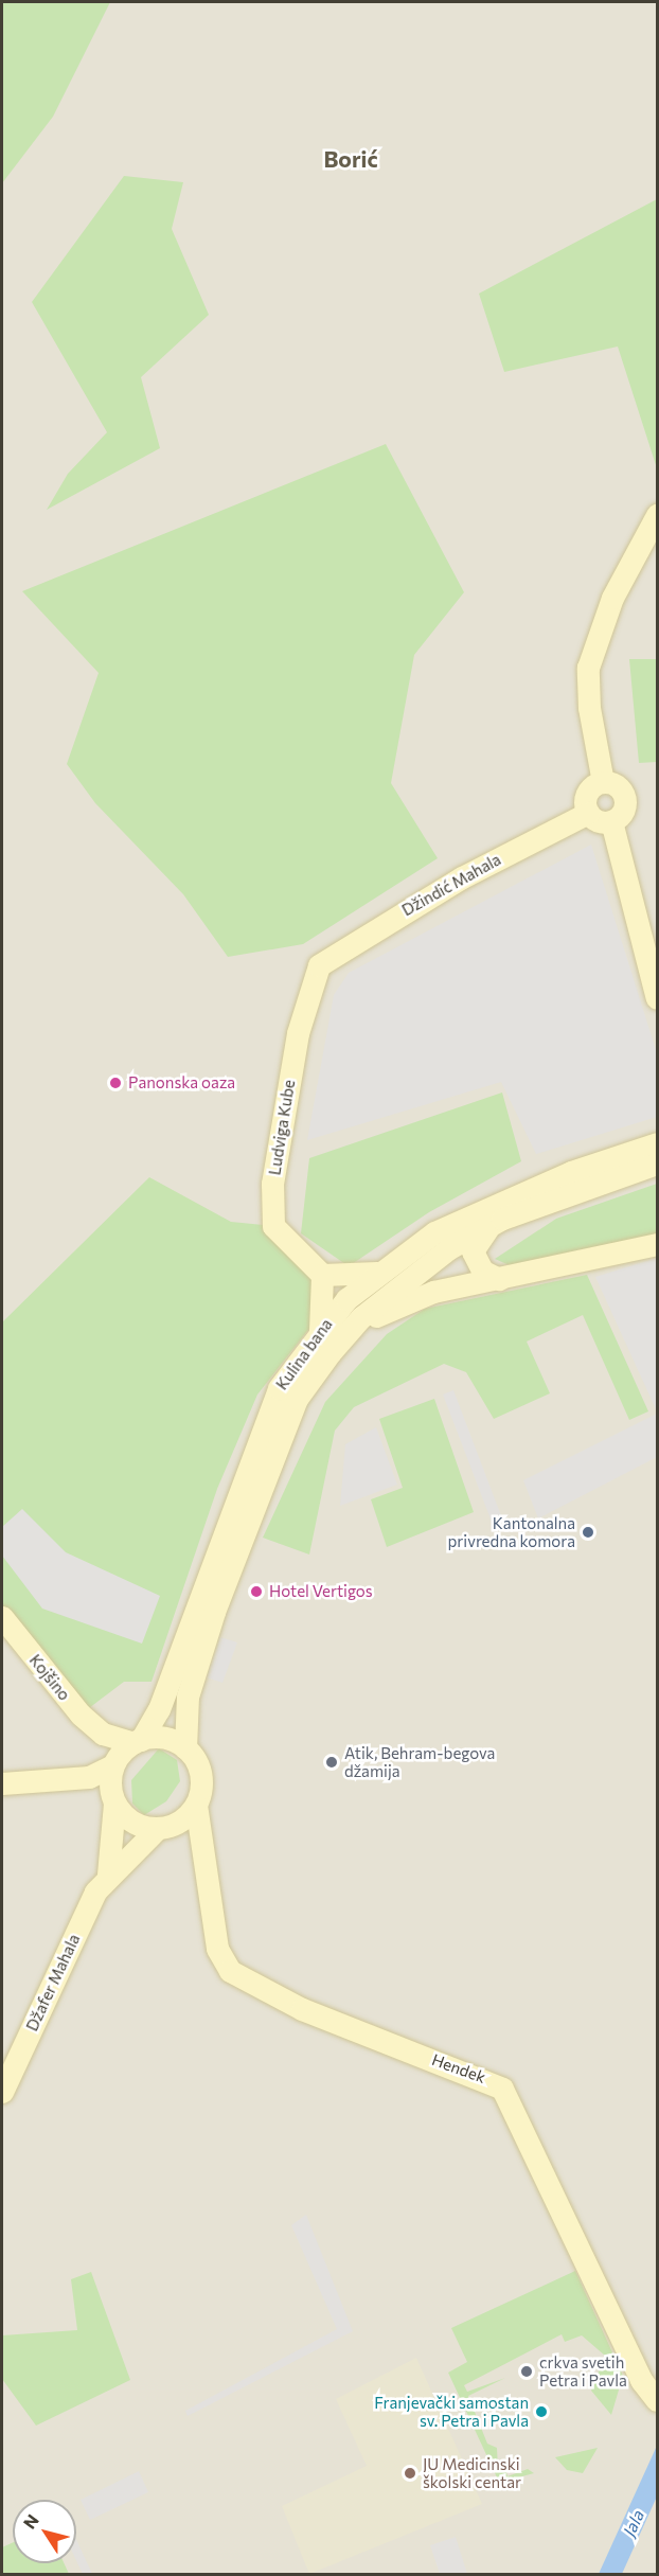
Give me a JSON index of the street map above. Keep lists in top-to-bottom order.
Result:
{
  "streets": {
    "street": [
      "Džindić Mahala",
      "Ludviga Kube",
      "Kulina bana",
      "Kojšino",
      "Džafer Mahala",
      "Hendek"
    ]
  },
  "crossings": [
    ["Džindić Mahala", "Ludviga Kube"],
    ["Kulina bana", "Džafer Mahala"],
    ["Kulina bana", "Hendek"],
    ["Džafer Mahala", "Hendek"]
  ],
  "districts": ["Borić"],
  "water": ["Jala"],
  "places": [
    "Panonska oaza",
    "Kantonalna privredna komora",
    "Hotel Vertigos",
    "Atik, Behram-begova džamija",
    "crkva svetih Petra i Pavla",
    "Franjevački samostan sv. Petra i Pavla",
    "JU Medicinski školski centar"
  ],
  "north": "top left"
}
